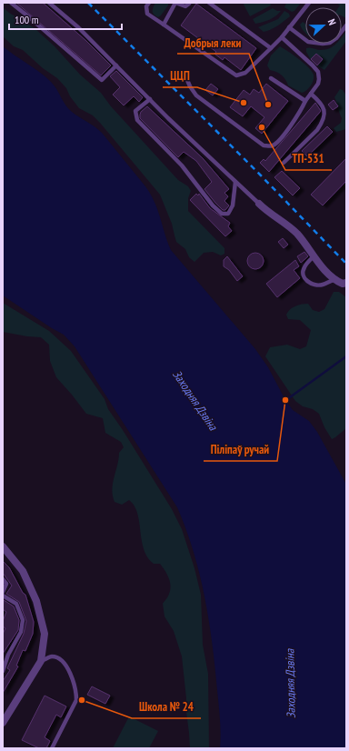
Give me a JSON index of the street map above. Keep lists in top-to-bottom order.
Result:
{
  "water": ["Заходняя Дзвіна"],
  "places": [
    "ЦЦП",
    "Добрыя леки",
    "ТП-531",
    "Піліпаў ручай",
    "Школа № 24"
  ],
  "scale_bar": "100 m",
  "north": "right"
}
